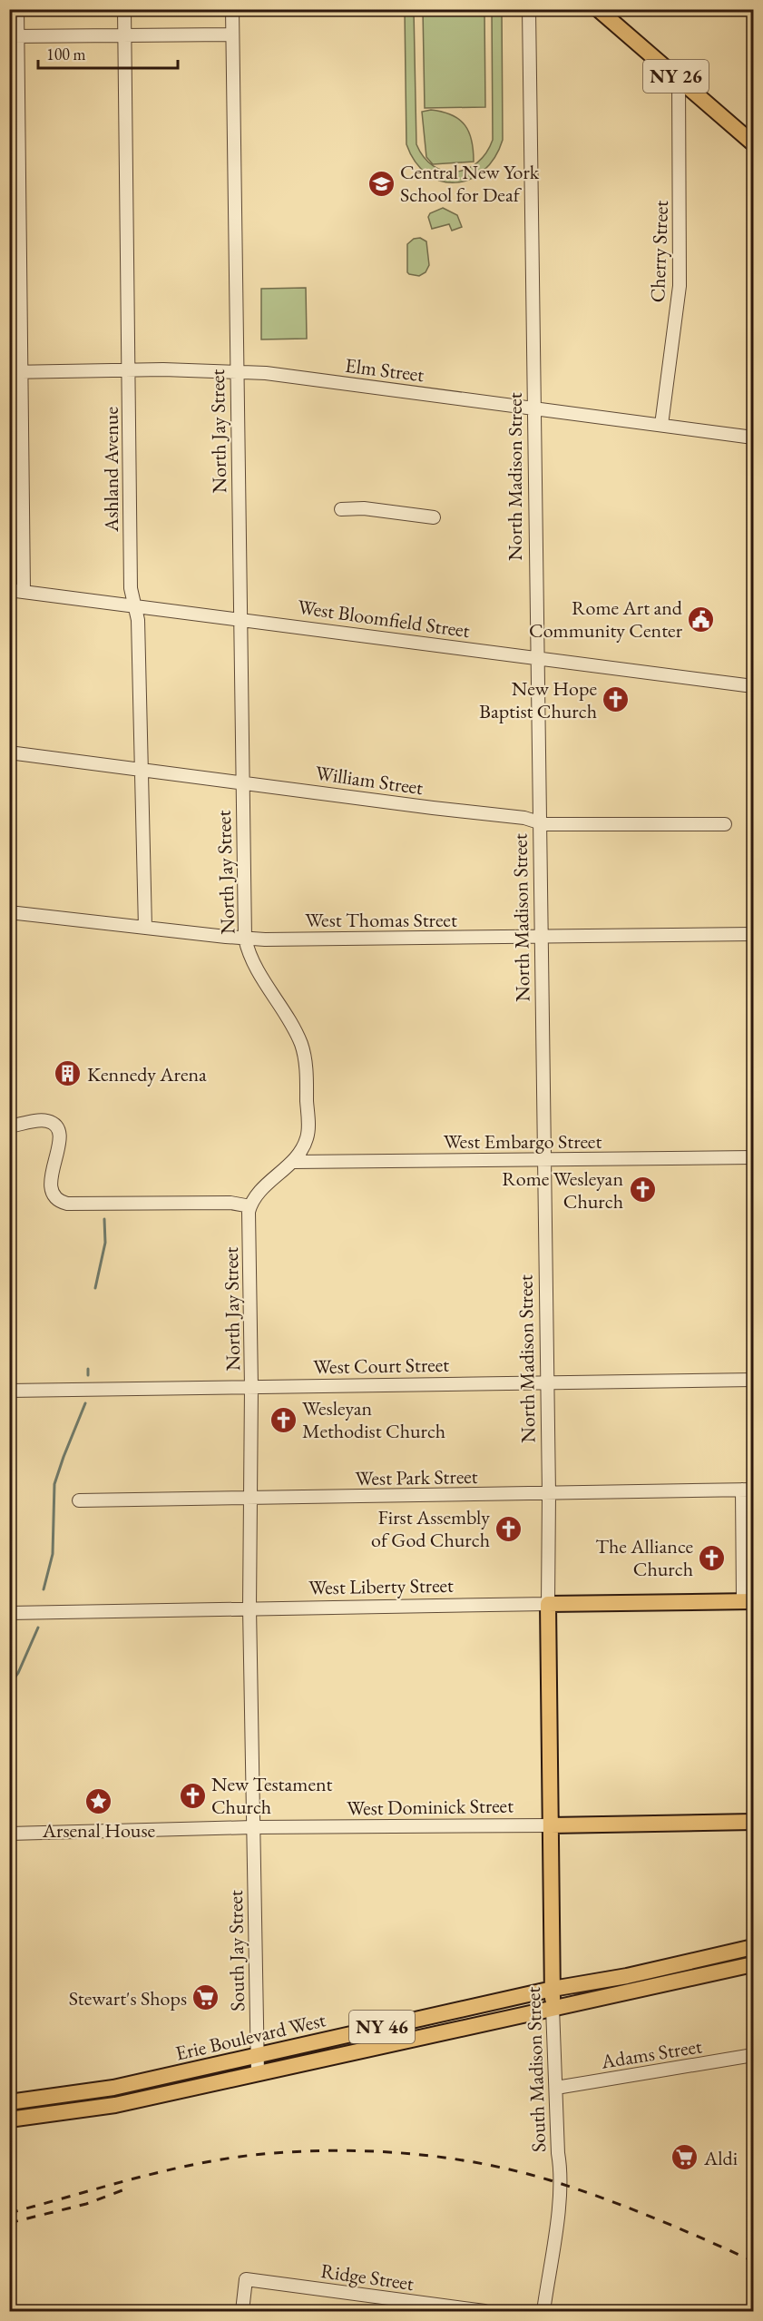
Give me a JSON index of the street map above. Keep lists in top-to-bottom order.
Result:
{
  "streets": {
    "main road": [
      "NY 26",
      "North Madison Street",
      "West Liberty Street",
      "West Dominick Street",
      "NY 46",
      "Erie Boulevard West",
      "South Madison Street"
    ],
    "street": [
      "Cherry Street",
      "Elm Street",
      "North Jay Street",
      "Ashland Avenue",
      "West Bloomfield Street",
      "William Street",
      "West Thomas Street",
      "West Embargo Street",
      "West Court Street",
      "West Park Street",
      "South Jay Street",
      "Adams Street",
      "Ridge Street"
    ]
  },
  "crossings": [
    ["NY 26", "Cherry Street"],
    ["Cherry Street", "Elm Street"],
    ["Elm Street", "North Jay Street"],
    ["Elm Street", "Ashland Avenue"],
    ["Elm Street", "North Madison Street"],
    ["North Jay Street", "West Bloomfield Street"],
    ["North Jay Street", "William Street"],
    ["North Jay Street", "West Thomas Street"],
    ["North Jay Street", "West Embargo Street"],
    ["North Jay Street", "West Court Street"],
    ["North Jay Street", "West Park Street"],
    ["North Jay Street", "West Liberty Street"],
    ["North Jay Street", "West Dominick Street"],
    ["North Jay Street", "South Jay Street"],
    ["Ashland Avenue", "West Bloomfield Street"],
    ["Ashland Avenue", "William Street"],
    ["Ashland Avenue", "West Thomas Street"],
    ["North Madison Street", "West Bloomfield Street"],
    ["North Madison Street", "William Street"],
    ["North Madison Street", "West Thomas Street"],
    ["North Madison Street", "West Embargo Street"],
    ["North Madison Street", "West Court Street"],
    ["North Madison Street", "West Park Street"],
    ["North Madison Street", "West Liberty Street"],
    ["North Madison Street", "West Dominick Street"],
    ["North Madison Street", "South Madison Street"],
    ["West Dominick Street", "South Jay Street"],
    ["West Dominick Street", "South Madison Street"],
    ["South Jay Street", "Erie Boulevard West"],
    ["Erie Boulevard West", "South Madison Street"],
    ["Adams Street", "South Madison Street"]
  ],
  "places": {
    "school or university": ["Central New York School for Deaf"],
    "public building": ["Rome Art and Community Center"],
    "church": [
      "New Hope Baptist Church",
      "Rome Wesleyan Church",
      "Wesleyan Methodist Church",
      "First Assembly of God Church",
      "The Alliance Church",
      "New Testament Church"
    ],
    "building": ["Kennedy Arena"],
    "place": ["Arsenal House"],
    "supermarket": ["Stewart's Shops", "Aldi"]
  },
  "scale_bar": "100 m"
}
